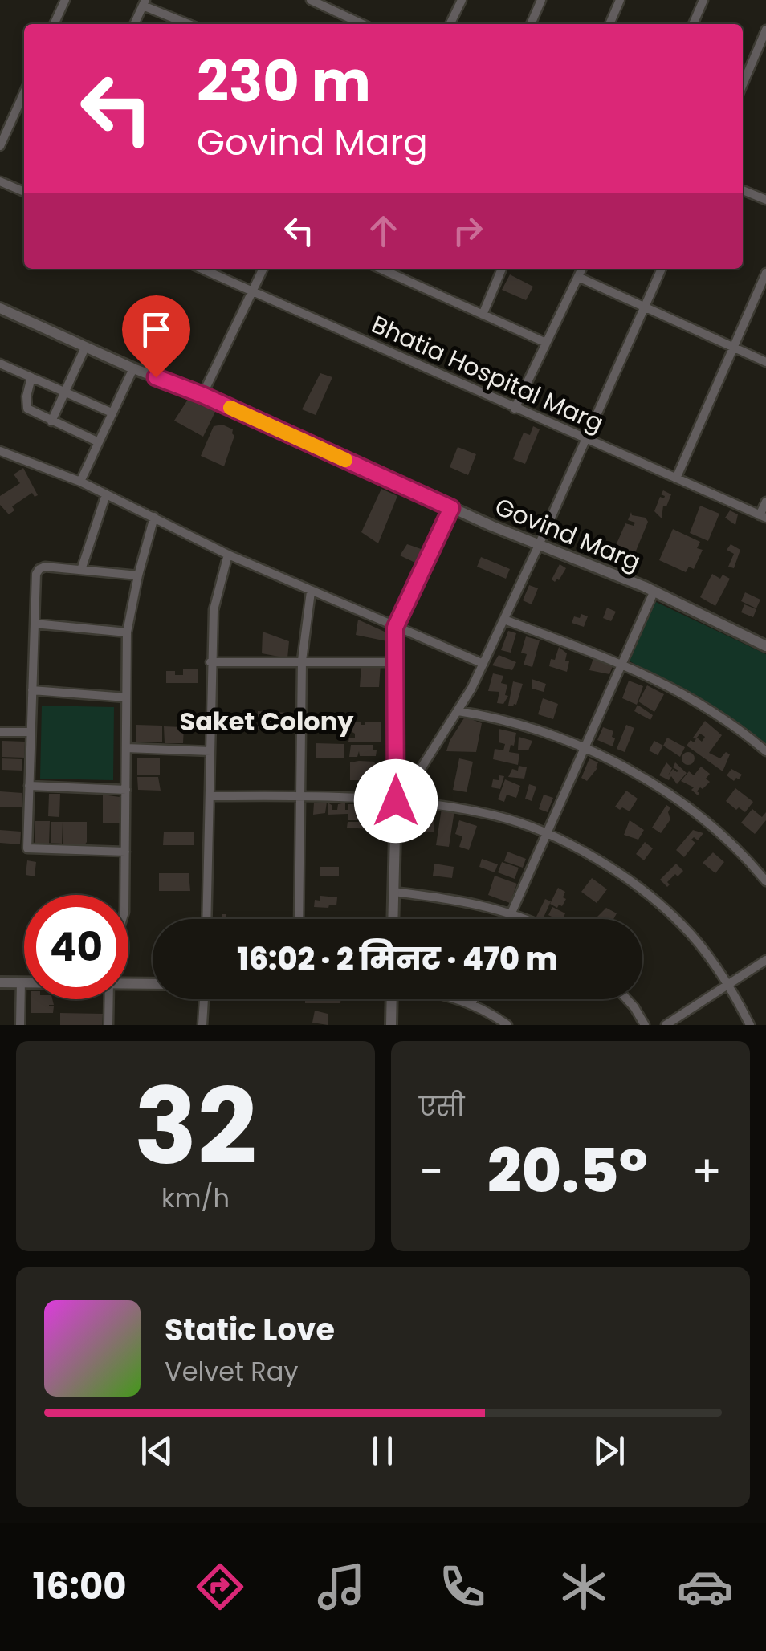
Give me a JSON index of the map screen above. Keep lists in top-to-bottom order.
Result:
{
  "streets": {
    "street": ["Bhatia Hospital Marg", "Govind Marg"]
  },
  "districts": ["Saket Colony"],
  "page": {
    "turn": ["230 m", "Govind Marg"],
    "limit": "40",
    "trip": "16:02 · 2 मिनट · 470 m",
    "tile": [
      ["32", "km/h"],
      "एसी"
    ],
    "heat": ["−", "20.5°", "+"],
    "song": ["Static Love", "Velvet Ray"],
    "tabs": "16:00"
  }
}
